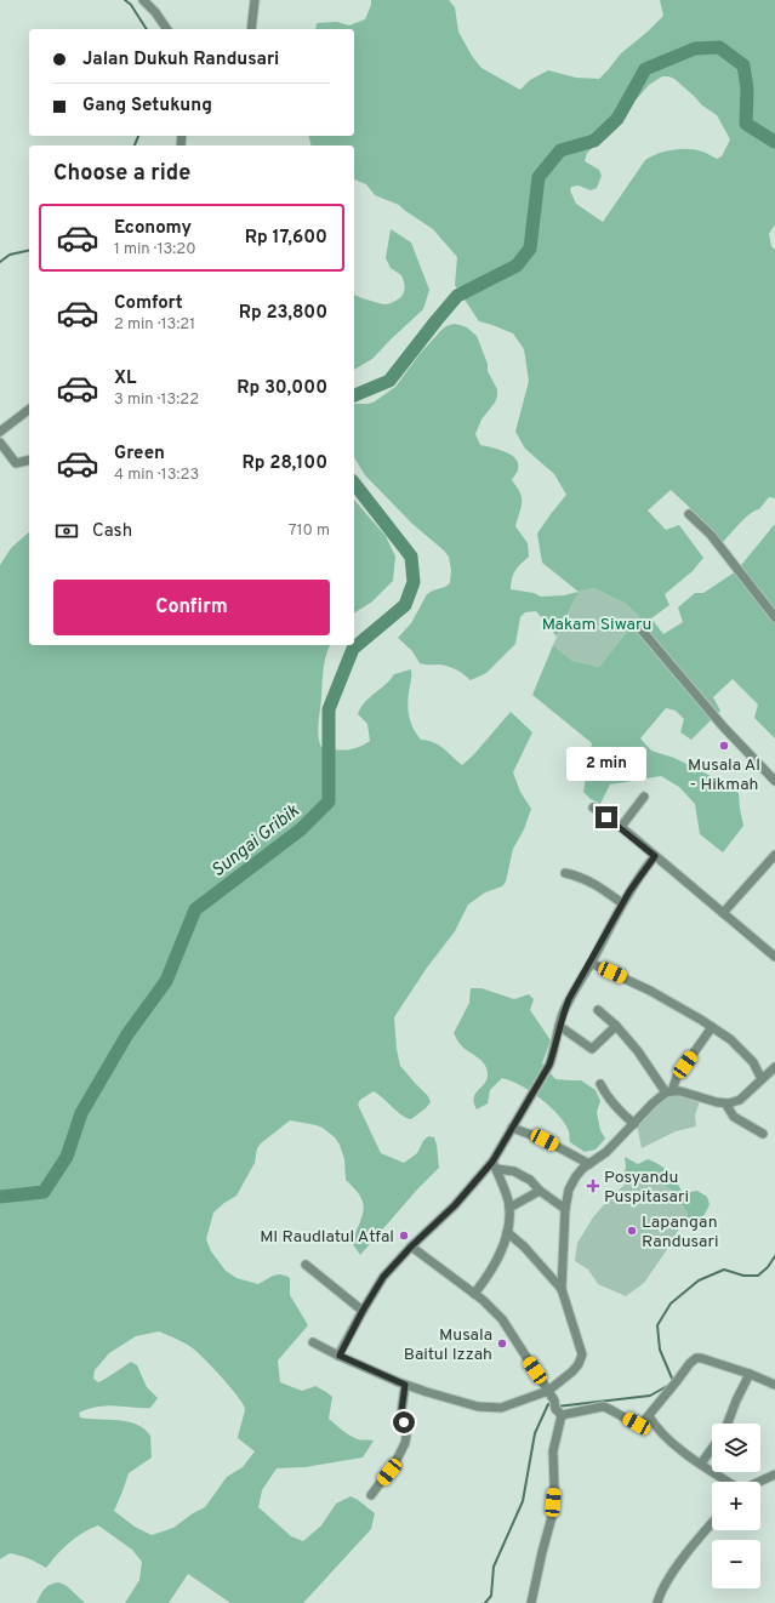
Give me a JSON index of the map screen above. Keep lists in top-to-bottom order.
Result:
{
  "water": ["Sungai Gribik"],
  "parks": ["Makam Siwaru"],
  "places": {
    "other": [
      "Musala Al - Hikmah",
      "Lapangan Randusari",
      "MI Raudlatul Atfal",
      "Musala Baitul Izzah"
    ],
    "health": ["Posyandu Puspitasari"]
  },
  "page": {
    "banner": ["Jalan Dukuh Randusari", "Gang Setukung"],
    "heading": "Choose a ride",
    "list": [
      {
        "name": "Economy",
        "note": "1 min · 13:20",
        "value": "Rp 17,600"
      },
      {
        "name": "Comfort",
        "note": "2 min · 13:21",
        "value": "Rp 23,800"
      },
      {
        "name": "XL",
        "note": "3 min · 13:22",
        "value": "Rp 30,000"
      },
      {
        "name": "Green",
        "note": "4 min · 13:23",
        "value": "Rp 28,100"
      }
    ],
    "pay": ["Cash", "710 m"],
    "buttons": "Confirm",
    "bubble": "2 min",
    "map_buttons": ["+", "−"]
  }
}
